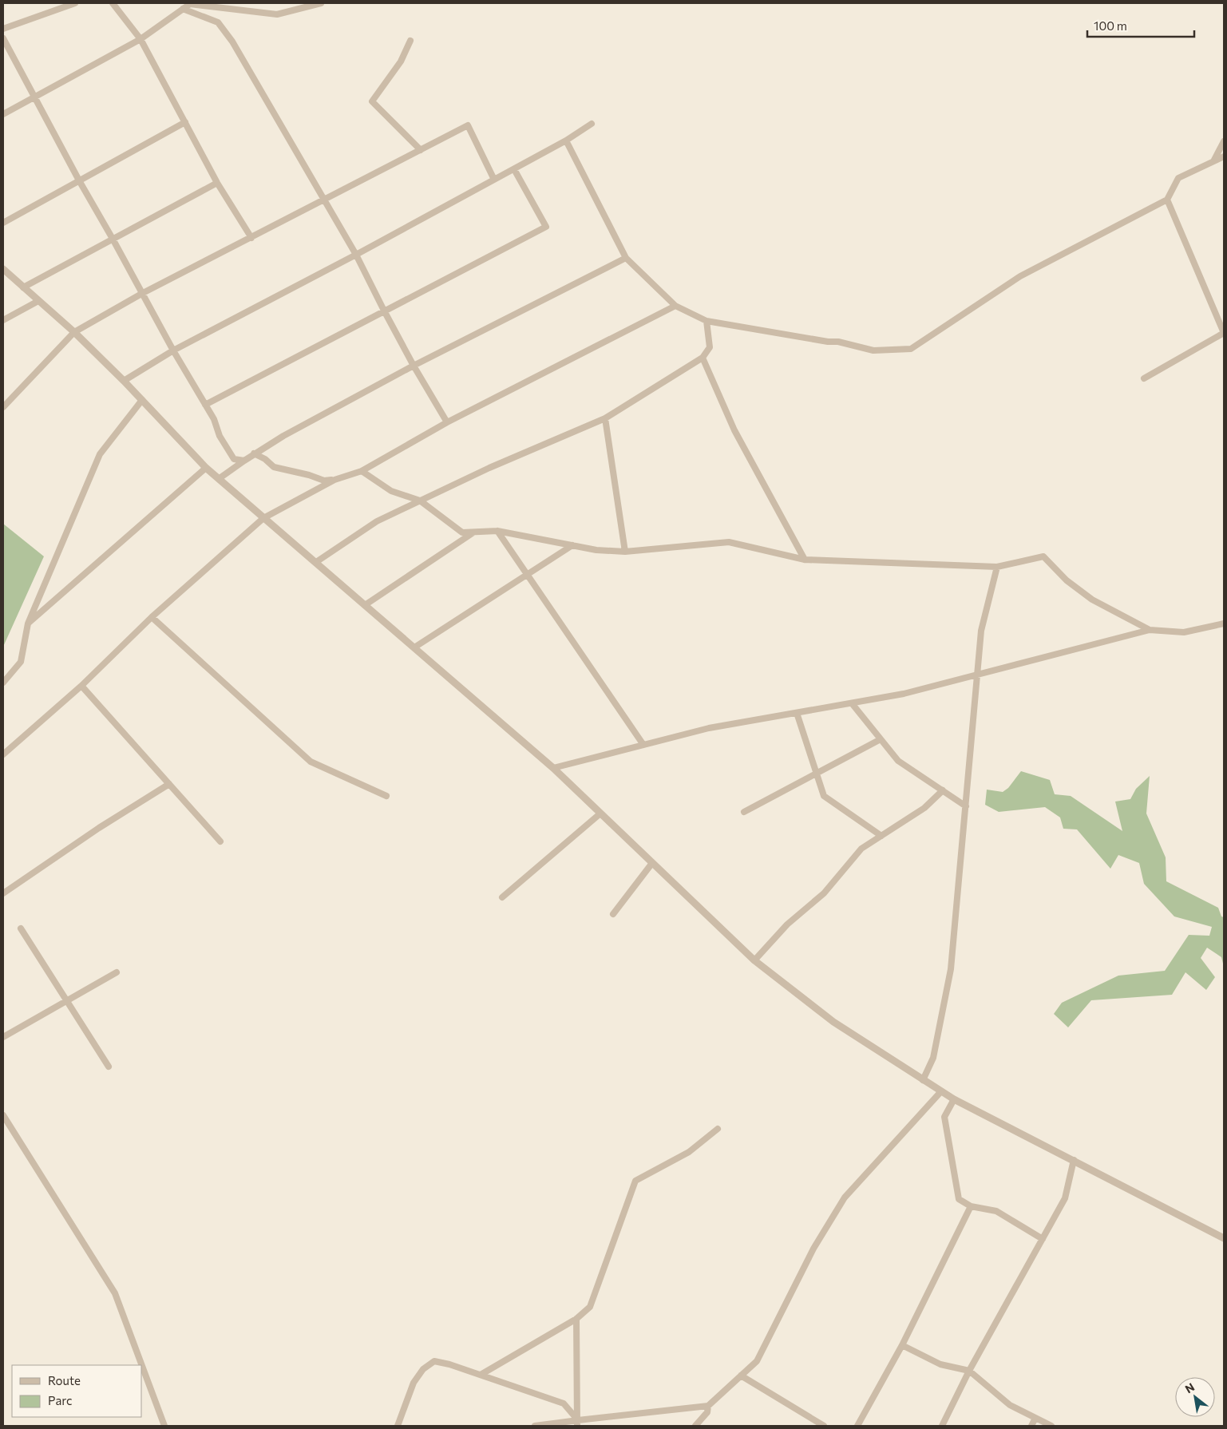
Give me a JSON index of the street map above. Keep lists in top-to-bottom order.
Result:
{
  "legend": ["Route", "Parc"],
  "scale_bar": "100 m",
  "north": "top left"
}
